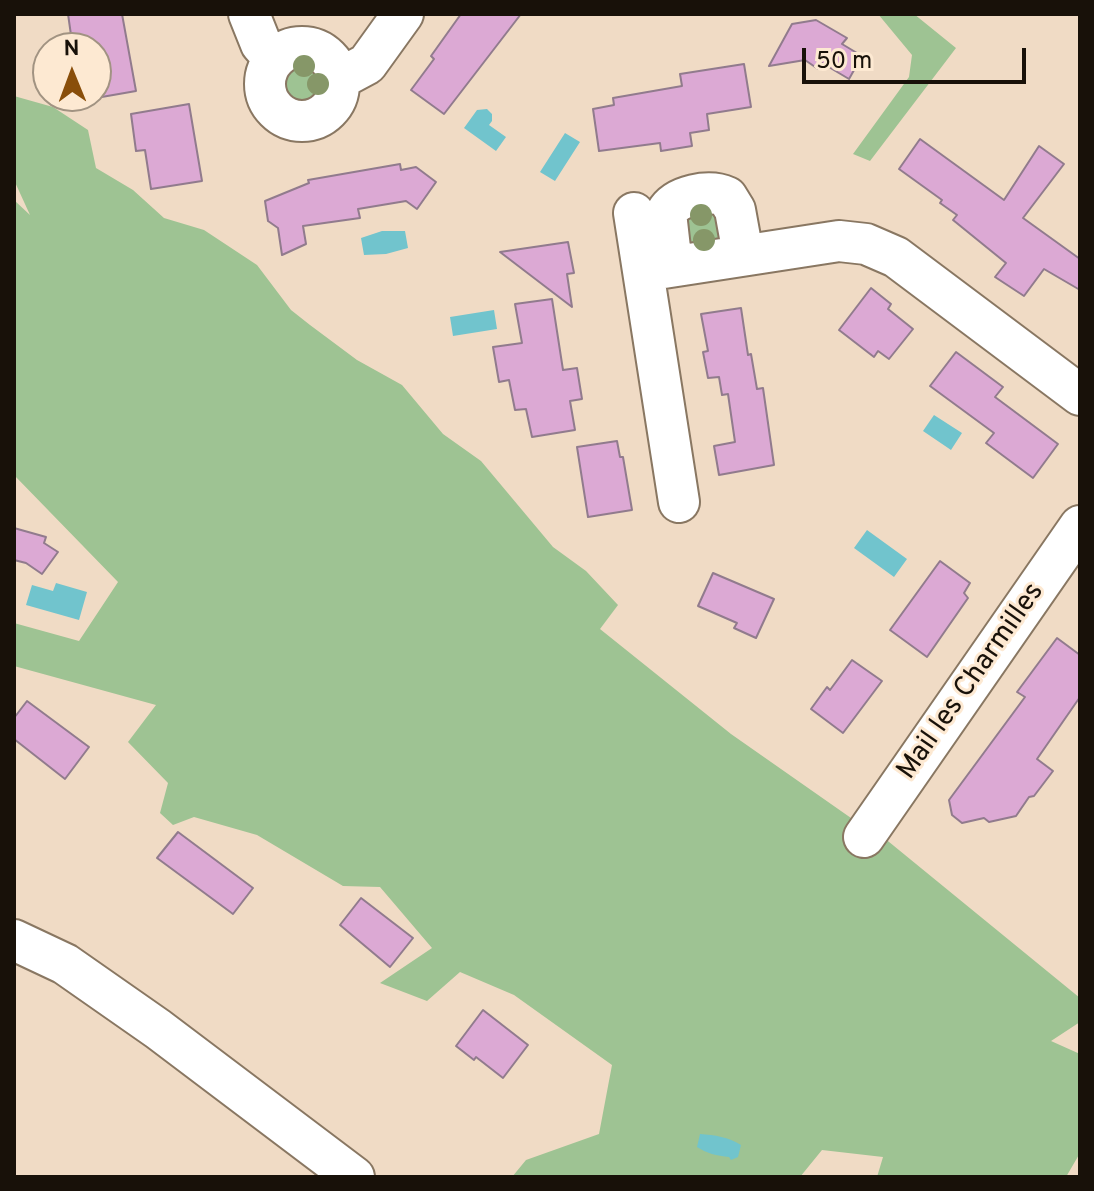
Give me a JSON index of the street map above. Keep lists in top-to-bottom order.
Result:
{
  "streets": {
    "street": ["Mail les Charmilles"]
  },
  "scale_bar": "50 m",
  "north": "top"
}
